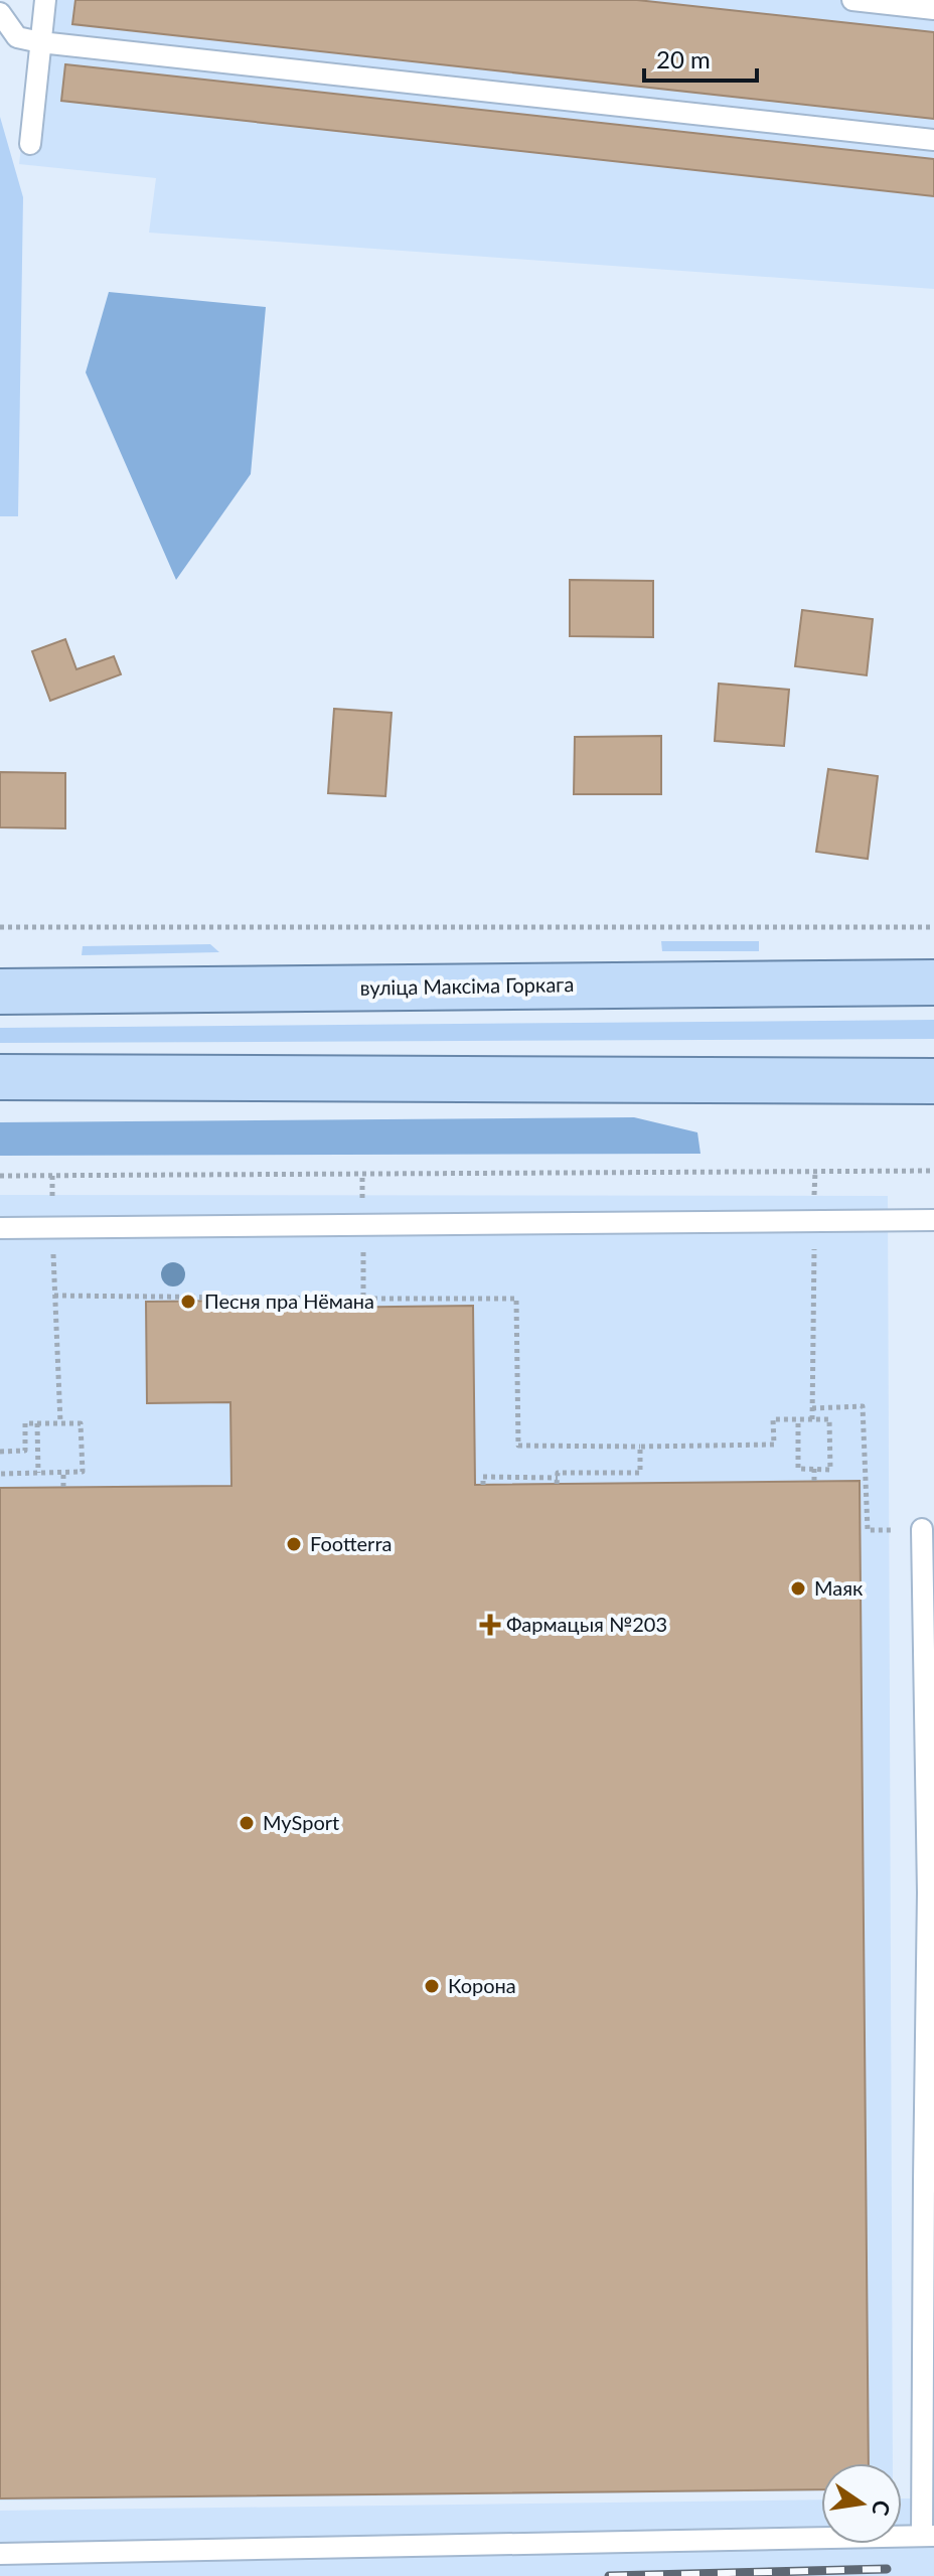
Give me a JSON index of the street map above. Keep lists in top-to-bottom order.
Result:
{
  "streets": {
    "main road": ["вуліца Максіма Горкага"]
  },
  "places": {
    "other": [
      "Песня пра Нёмана",
      "Footterra",
      "Маяк",
      "MySport",
      "Корона"
    ],
    "health": ["Фармацыя №203"]
  },
  "scale_bar": "20 m",
  "north": "right"
}
